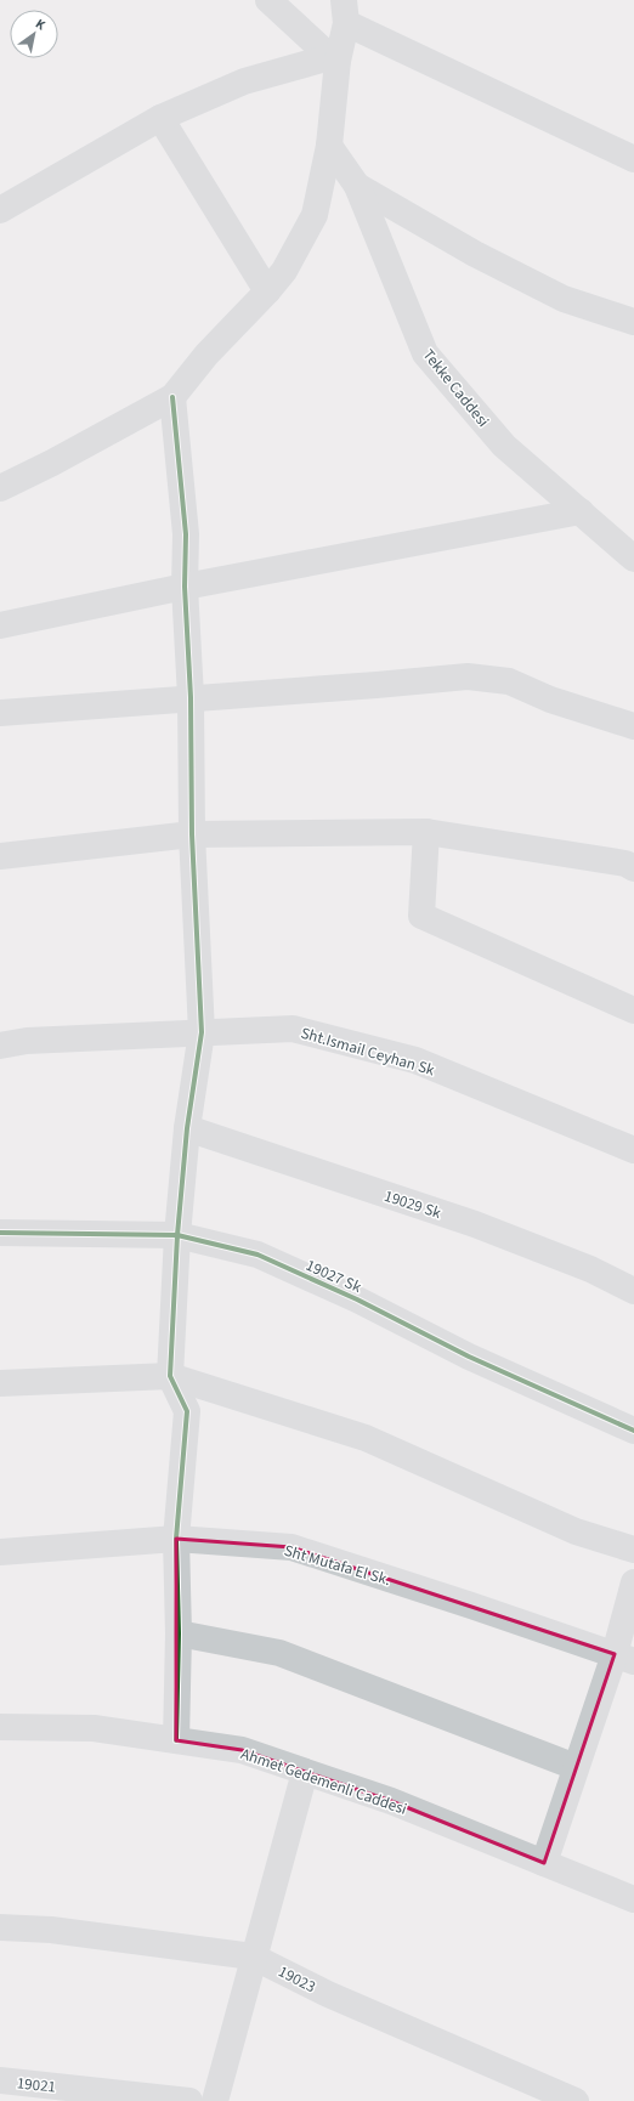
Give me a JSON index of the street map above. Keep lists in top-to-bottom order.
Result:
{
  "streets": {
    "street": [
      "Tekke Caddesi",
      "Sht.Ismail Ceyhan Sk",
      "19029 Sk",
      "19027 Sk",
      "Sht Mutafa El Sk.",
      "Ahmet Gedemenli Caddesi",
      "19023",
      "19021"
    ]
  },
  "north": "top right"
}
